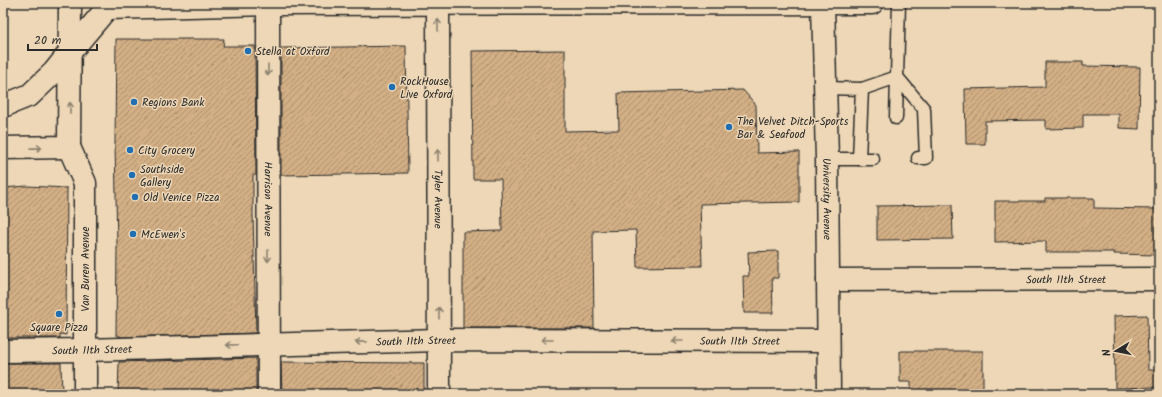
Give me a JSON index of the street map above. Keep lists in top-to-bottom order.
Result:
{
  "streets": {
    "street": [
      "University Avenue",
      "Harrison Avenue",
      "Tyler Avenue",
      "Van Buren Avenue",
      "South 11th Street"
    ]
  },
  "crossings": [
    ["University Avenue", "South 11th Street"],
    ["Harrison Avenue", "South 11th Street"],
    ["Tyler Avenue", "South 11th Street"],
    ["Van Buren Avenue", "South 11th Street"]
  ],
  "one_way": ["Tyler Avenue", "South 11th Street"],
  "places": [
    "Stella at Oxford",
    "RockHouse Live Oxford",
    "Regions Bank",
    "The Velvet Ditch-Sports Bar & Seafood",
    "City Grocery",
    "Southside Gallery",
    "Old Venice Pizza",
    "McEwen's",
    "Square Pizza"
  ],
  "scale_bar": "20 m",
  "north": "left"
}
